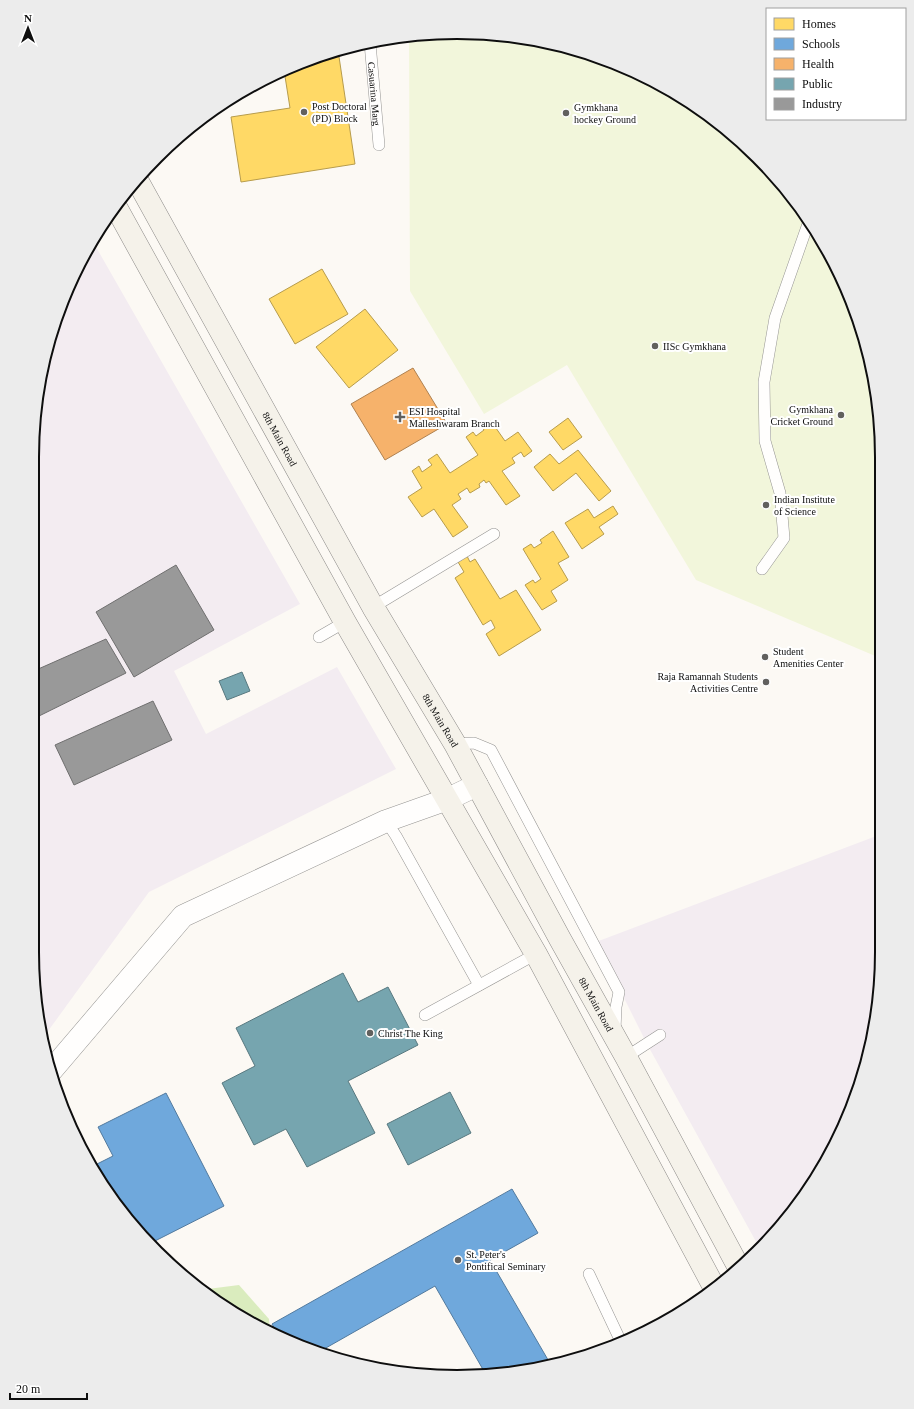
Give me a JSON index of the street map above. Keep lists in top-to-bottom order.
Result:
{
  "streets": {
    "main road": ["8th Main Road"],
    "lane": ["Casuarina Marg"]
  },
  "places": {
    "other": [
      "Post Doctoral (PD) Block",
      "Gymkhana hockey Ground",
      "IISc Gymkhana",
      "Gymkhana Cricket Ground",
      "Indian Institute of Science",
      "Student Amenities Center",
      "Raja Ramannah Students Activities Centre",
      "Christ The King",
      "St. Peter's Pontifical Seminary"
    ],
    "health": ["ESI Hospital Malleshwaram Branch"]
  },
  "legend": [
    "Homes",
    "Schools",
    "Health",
    "Public",
    "Industry"
  ],
  "scale_bar": "20 m",
  "north": "top"
}
